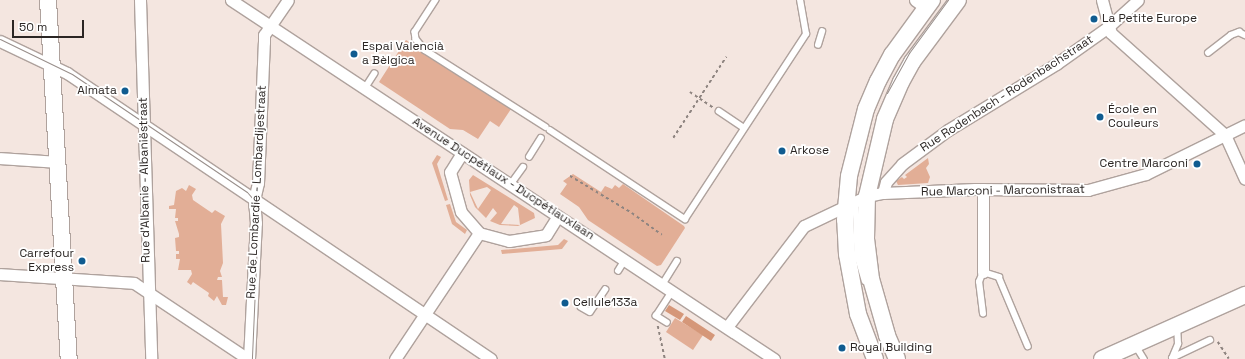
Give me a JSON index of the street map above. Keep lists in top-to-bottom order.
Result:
{
  "streets": {
    "street": [
      "Rue Rodenbach - Rodenbachstraat",
      "Avenue Ducpétiaux - Ducpétiauxlaan",
      "Rue d'Albanie - Albaniëstraat",
      "Rue Marconi - Marconistraat",
      "Rue de Lombardie - Lombardijestraat"
    ]
  },
  "crossings": [
    ["Rue Rodenbach - Rodenbachstraat", "Rue Marconi - Marconistraat"],
    ["Avenue Ducpétiaux - Ducpétiauxlaan", "Rue Marconi - Marconistraat"],
    ["Avenue Ducpétiaux - Ducpétiauxlaan", "Rue de Lombardie - Lombardijestraat"]
  ],
  "places": [
    "La Petite Europe",
    "Espai Valencià a Bèlgica",
    "Almata",
    "École en Couleurs",
    "Arkose",
    "Centre Marconi",
    "Carrefour Express",
    "Cellule133a",
    "Royal Building"
  ],
  "scale_bar": "50 m"
}
